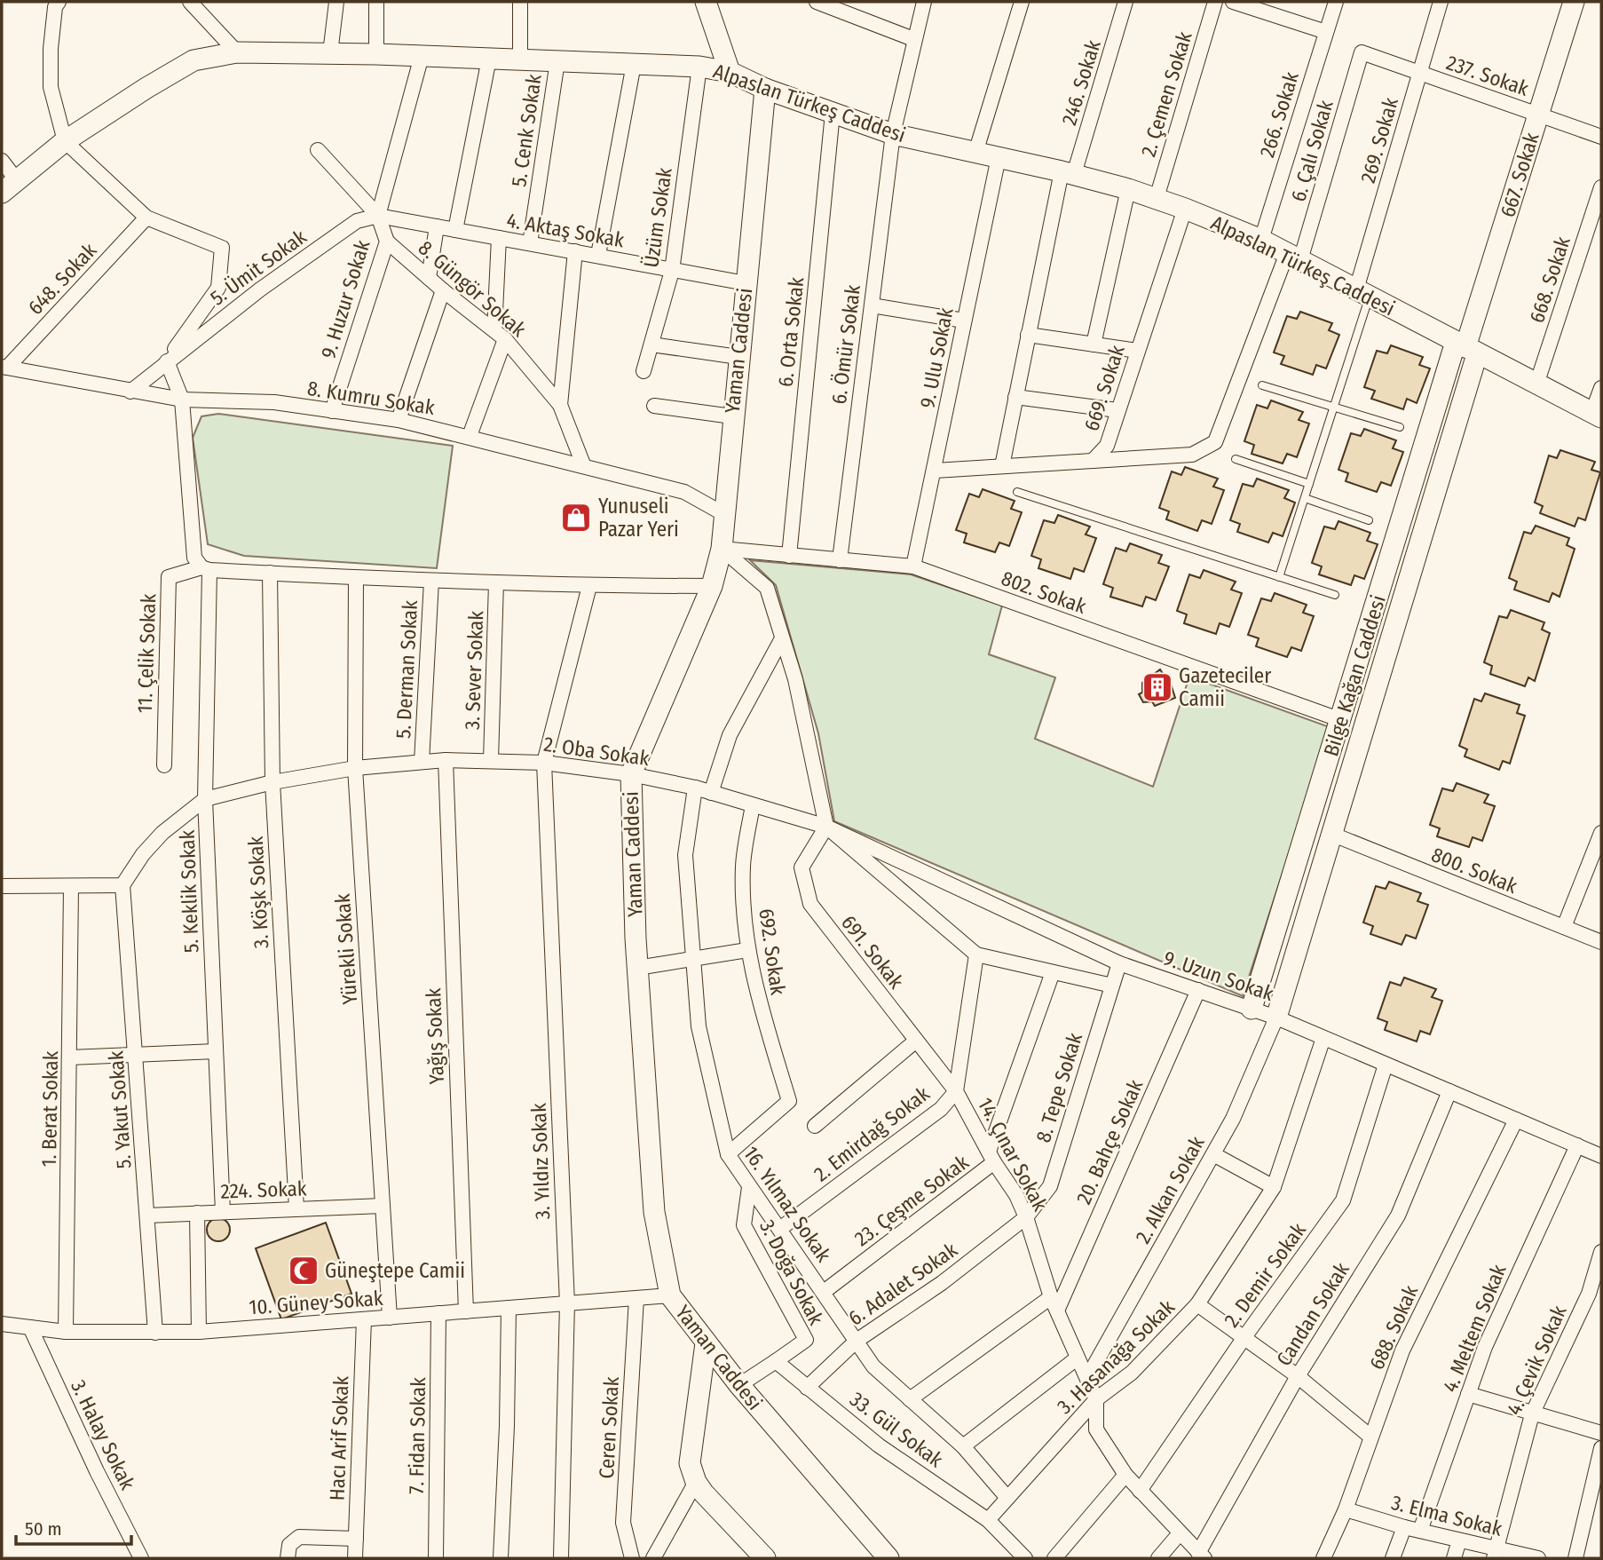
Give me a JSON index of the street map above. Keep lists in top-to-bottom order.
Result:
{
  "streets": {
    "main road": [
      "Alpaslan Türkeş Caddesi",
      "667. Sokak",
      "Yaman Caddesi",
      "Bilge Kağan Caddesi"
    ],
    "street": [
      "237. Sokak",
      "246. Sokak",
      "2. Çemen Sokak",
      "266. Sokak",
      "5. Cenk Sokak",
      "269. Sokak",
      "6. Çalı Sokak",
      "Üzüm Sokak",
      "4. Aktaş Sokak",
      "5. Ümit Sokak",
      "648. Sokak",
      "668. Sokak",
      "8. Güngör Sokak",
      "9. Huzur Sokak",
      "6. Orta Sokak",
      "6. Ömür Sokak",
      "9. Ulu Sokak",
      "669. Sokak",
      "8. Kumru Sokak",
      "802. Sokak",
      "11. Çelik Sokak",
      "5. Derman Sokak",
      "3. Sever Sokak",
      "2. Oba Sokak",
      "800. Sokak",
      "5. Keklik Sokak",
      "3. Köşk Sokak",
      "Yürekli Sokak",
      "692. Sokak",
      "691. Sokak",
      "9. Uzun Sokak",
      "Yağış Sokak",
      "8. Tepe Sokak",
      "1. Berat Sokak",
      "5. Yakut Sokak",
      "2. Emirdağ Sokak",
      "20. Bahçe Sokak",
      "14. Çınar Sokak",
      "3. Yıldız Sokak",
      "224. Sokak",
      "2. Alkan Sokak",
      "23. Çeşme Sokak",
      "16. Yılmaz Sokak",
      "3. Doğa Sokak",
      "2. Demir Sokak",
      "6. Adalet Sokak",
      "10. Güney Sokak",
      "Candan Sokak",
      "688. Sokak",
      "4. Meltem Sokak",
      "3. Hasanağa Sokak",
      "4. Çevik Sokak",
      "Ceren Sokak",
      "33. Gül Sokak",
      "3. Halay Sokak",
      "7. Fidan Sokak",
      "Hacı Arif Sokak",
      "3. Elma Sokak"
    ]
  },
  "crossings": [
    ["237. Sokak", "269. Sokak"],
    ["237. Sokak", "6. Çalı Sokak"],
    ["237. Sokak", "667. Sokak"],
    ["246. Sokak", "Alpaslan Türkeş Caddesi"],
    ["246. Sokak", "669. Sokak"],
    ["2. Çemen Sokak", "Alpaslan Türkeş Caddesi"],
    ["Alpaslan Türkeş Caddesi", "266. Sokak"],
    ["Alpaslan Türkeş Caddesi", "5. Cenk Sokak"],
    ["Alpaslan Türkeş Caddesi", "269. Sokak"],
    ["Alpaslan Türkeş Caddesi", "6. Çalı Sokak"],
    ["Alpaslan Türkeş Caddesi", "667. Sokak"],
    ["Alpaslan Türkeş Caddesi", "Üzüm Sokak"],
    ["Alpaslan Türkeş Caddesi", "668. Sokak"],
    ["Alpaslan Türkeş Caddesi", "9. Huzur Sokak"],
    ["Alpaslan Türkeş Caddesi", "6. Orta Sokak"],
    ["Alpaslan Türkeş Caddesi", "6. Ömür Sokak"],
    ["Alpaslan Türkeş Caddesi", "Yaman Caddesi"],
    ["Alpaslan Türkeş Caddesi", "9. Ulu Sokak"],
    ["Alpaslan Türkeş Caddesi", "669. Sokak"],
    ["Alpaslan Türkeş Caddesi", "Bilge Kağan Caddesi"],
    ["5. Cenk Sokak", "4. Aktaş Sokak"],
    ["6. Çalı Sokak", "669. Sokak"],
    ["667. Sokak", "Bilge Kağan Caddesi"],
    ["Üzüm Sokak", "4. Aktaş Sokak"],
    ["4. Aktaş Sokak", "5. Ümit Sokak"],
    ["4. Aktaş Sokak", "9. Huzur Sokak"],
    ["4. Aktaş Sokak", "Yaman Caddesi"],
    ["5. Ümit Sokak", "9. Huzur Sokak"],
    ["5. Ümit Sokak", "5. Keklik Sokak"],
    ["648. Sokak", "8. Kumru Sokak"],
    ["8. Güngör Sokak", "9. Huzur Sokak"],
    ["8. Güngör Sokak", "8. Kumru Sokak"],
    ["9. Huzur Sokak", "8. Kumru Sokak"],
    ["6. Orta Sokak", "802. Sokak"],
    ["6. Ömür Sokak", "802. Sokak"],
    ["Yaman Caddesi", "8. Kumru Sokak"],
    ["Yaman Caddesi", "802. Sokak"],
    ["Yaman Caddesi", "2. Oba Sokak"],
    ["Yaman Caddesi", "10. Güney Sokak"],
    ["9. Ulu Sokak", "669. Sokak"],
    ["9. Ulu Sokak", "802. Sokak"],
    ["8. Kumru Sokak", "5. Keklik Sokak"],
    ["802. Sokak", "Bilge Kağan Caddesi"],
    ["11. Çelik Sokak", "5. Keklik Sokak"],
    ["5. Derman Sokak", "2. Oba Sokak"],
    ["3. Sever Sokak", "2. Oba Sokak"],
    ["Bilge Kağan Caddesi", "800. Sokak"],
    ["Bilge Kağan Caddesi", "9. Uzun Sokak"],
    ["Bilge Kağan Caddesi", "2. Alkan Sokak"],
    ["2. Oba Sokak", "5. Keklik Sokak"],
    ["2. Oba Sokak", "3. Köşk Sokak"],
    ["2. Oba Sokak", "Yürekli Sokak"],
    ["2. Oba Sokak", "692. Sokak"],
    ["2. Oba Sokak", "691. Sokak"],
    ["2. Oba Sokak", "9. Uzun Sokak"],
    ["2. Oba Sokak", "Yağış Sokak"],
    ["2. Oba Sokak", "3. Yıldız Sokak"],
    ["2. Oba Sokak", "16. Yılmaz Sokak"],
    ["5. Keklik Sokak", "224. Sokak"],
    ["3. Köşk Sokak", "224. Sokak"],
    ["Yürekli Sokak", "224. Sokak"],
    ["Yürekli Sokak", "10. Güney Sokak"],
    ["692. Sokak", "16. Yılmaz Sokak"],
    ["691. Sokak", "9. Uzun Sokak"],
    ["691. Sokak", "2. Emirdağ Sokak"],
    ["691. Sokak", "14. Çınar Sokak"],
    ["9. Uzun Sokak", "8. Tepe Sokak"],
    ["9. Uzun Sokak", "20. Bahçe Sokak"],
    ["9. Uzun Sokak", "2. Alkan Sokak"],
    ["9. Uzun Sokak", "2. Demir Sokak"],
    ["9. Uzun Sokak", "Candan Sokak"],
    ["9. Uzun Sokak", "688. Sokak"],
    ["9. Uzun Sokak", "4. Meltem Sokak"],
    ["9. Uzun Sokak", "3. Hasanağa Sokak"],
    ["Yağış Sokak", "10. Güney Sokak"],
    ["8. Tepe Sokak", "14. Çınar Sokak"],
    ["8. Tepe Sokak", "6. Adalet Sokak"],
    ["1. Berat Sokak", "10. Güney Sokak"],
    ["5. Yakut Sokak", "224. Sokak"],
    ["5. Yakut Sokak", "10. Güney Sokak"],
    ["2. Emirdağ Sokak", "14. Çınar Sokak"],
    ["2. Emirdağ Sokak", "16. Yılmaz Sokak"],
    ["20. Bahçe Sokak", "14. Çınar Sokak"],
    ["14. Çınar Sokak", "2. Alkan Sokak"],
    ["14. Çınar Sokak", "23. Çeşme Sokak"],
    ["14. Çınar Sokak", "2. Demir Sokak"],
    ["14. Çınar Sokak", "6. Adalet Sokak"],
    ["14. Çınar Sokak", "Candan Sokak"],
    ["14. Çınar Sokak", "3. Hasanağa Sokak"],
    ["3. Yıldız Sokak", "10. Güney Sokak"],
    ["23. Çeşme Sokak", "16. Yılmaz Sokak"],
    ["16. Yılmaz Sokak", "3. Doğa Sokak"],
    ["16. Yılmaz Sokak", "6. Adalet Sokak"],
    ["16. Yılmaz Sokak", "3. Hasanağa Sokak"],
    ["3. Doğa Sokak", "33. Gül Sokak"],
    ["6. Adalet Sokak", "33. Gül Sokak"],
    ["10. Güney Sokak", "Ceren Sokak"],
    ["10. Güney Sokak", "3. Halay Sokak"],
    ["10. Güney Sokak", "7. Fidan Sokak"],
    ["10. Güney Sokak", "Hacı Arif Sokak"],
    ["688. Sokak", "3. Elma Sokak"],
    ["4. Meltem Sokak", "3. Elma Sokak"],
    ["3. Hasanağa Sokak", "33. Gül Sokak"],
    ["4. Çevik Sokak", "3. Elma Sokak"]
  ],
  "places": {
    "shop": ["Yunuseli Pazar Yeri"],
    "building": ["Gazeteciler Camii"],
    "mosque": ["Güneştepe Camii"]
  },
  "scale_bar": "50 m"
}
